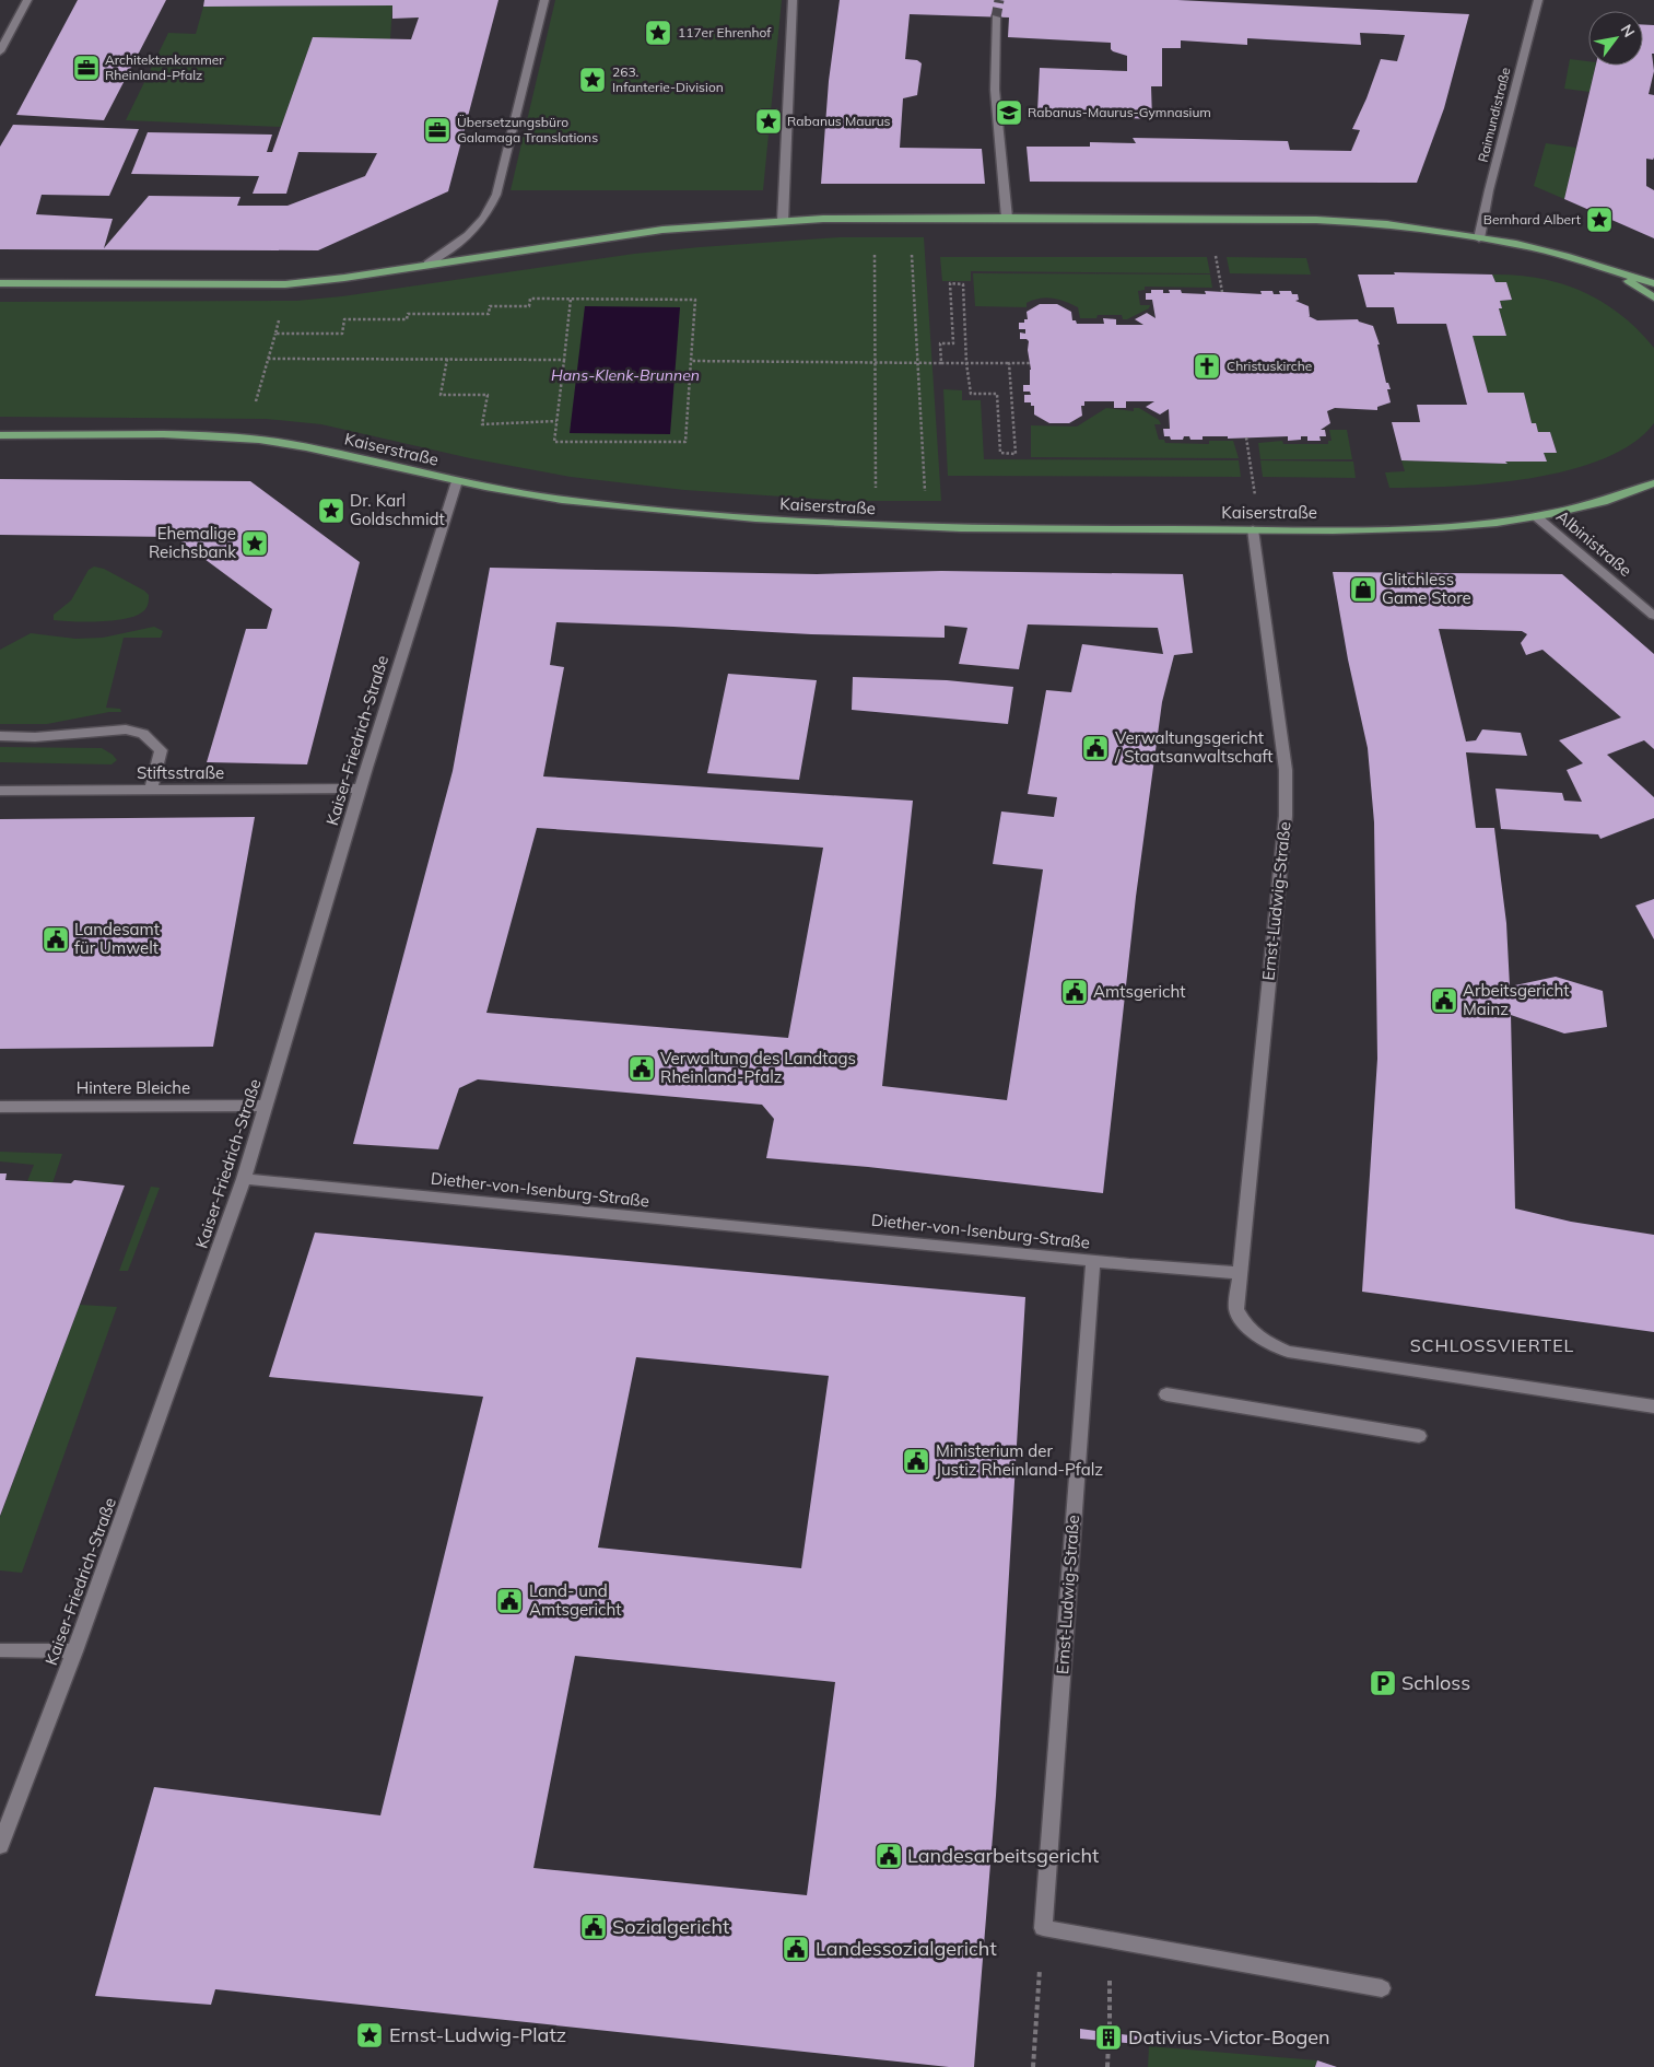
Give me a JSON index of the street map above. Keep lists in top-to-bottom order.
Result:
{
  "streets": {
    "main road": ["Kaiserstraße"],
    "street": [
      "Raimundistraße",
      "Albinistraße",
      "Kaiser-Friedrich-Straße",
      "Stiftsstraße",
      "Ernst-Ludwig-Straße",
      "Hintere Bleiche",
      "Diether-von-Isenburg-Straße"
    ]
  },
  "crossings": [
    ["Kaiserstraße", "Albinistraße"],
    ["Kaiserstraße", "Kaiser-Friedrich-Straße"],
    ["Kaiserstraße", "Ernst-Ludwig-Straße"],
    ["Kaiser-Friedrich-Straße", "Stiftsstraße"],
    ["Kaiser-Friedrich-Straße", "Hintere Bleiche"],
    ["Kaiser-Friedrich-Straße", "Diether-von-Isenburg-Straße"],
    ["Ernst-Ludwig-Straße", "Diether-von-Isenburg-Straße"]
  ],
  "districts": ["SCHLOSSVIERTEL"],
  "water": ["Hans-Klenk-Brunnen"],
  "places": {
    "place": [
      "117er Ehrenhof",
      "263. Infanterie-Division",
      "Rabanus Maurus",
      "Bernhard Albert",
      "Dr. Karl Goldschmidt",
      "Ehemalige Reichsbank",
      "Ernst-Ludwig-Platz"
    ],
    "office": ["Architektenkammer Rheinland-Pfalz", "Übersetzungsbüro Galamaga Translations"],
    "school or university": ["Rabanus-Maurus-Gymnasium"],
    "church": ["Christuskirche"],
    "shop": ["Glitchless Game Store"],
    "public building": [
      "Verwaltungsgericht / Staatsanwaltschaft",
      "Landesamt für Umwelt",
      "Amtsgericht",
      "Arbeitsgericht Mainz",
      "Verwaltung des Landtags Rheinland-Pfalz",
      "Ministerium der Justiz Rheinland-Pfalz",
      "Land- und Amtsgericht",
      "Landesarbeitsgericht",
      "Sozialgericht",
      "Landessozialgericht"
    ],
    "parking": ["Schloss"],
    "building": ["Dativius-Victor-Bogen"]
  },
  "north": "top right"
}
